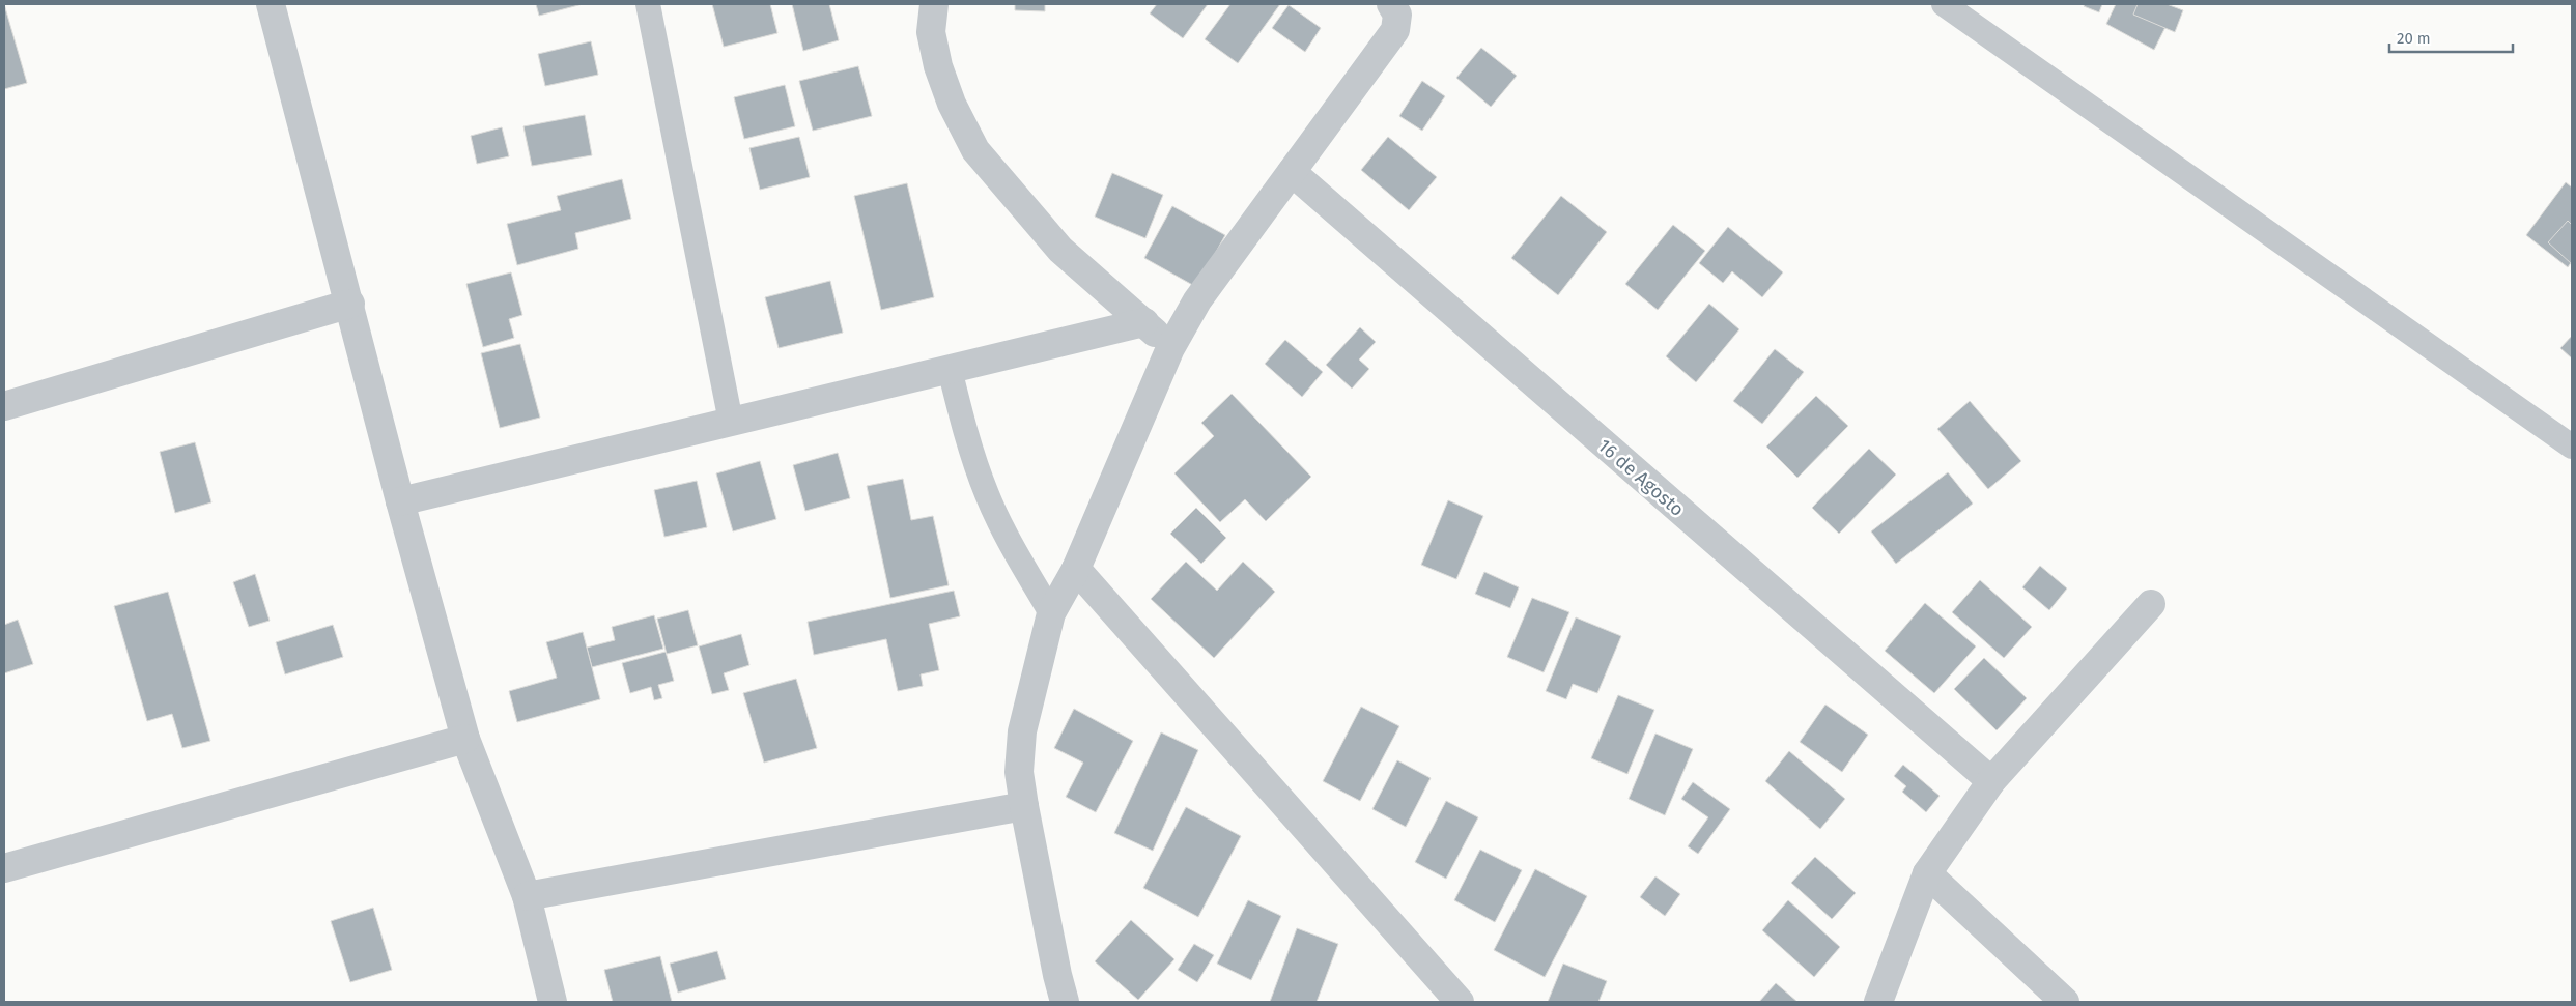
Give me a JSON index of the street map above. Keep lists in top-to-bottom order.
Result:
{
  "streets": {
    "street": ["16 de Agosto"]
  },
  "scale_bar": "20 m"
}
